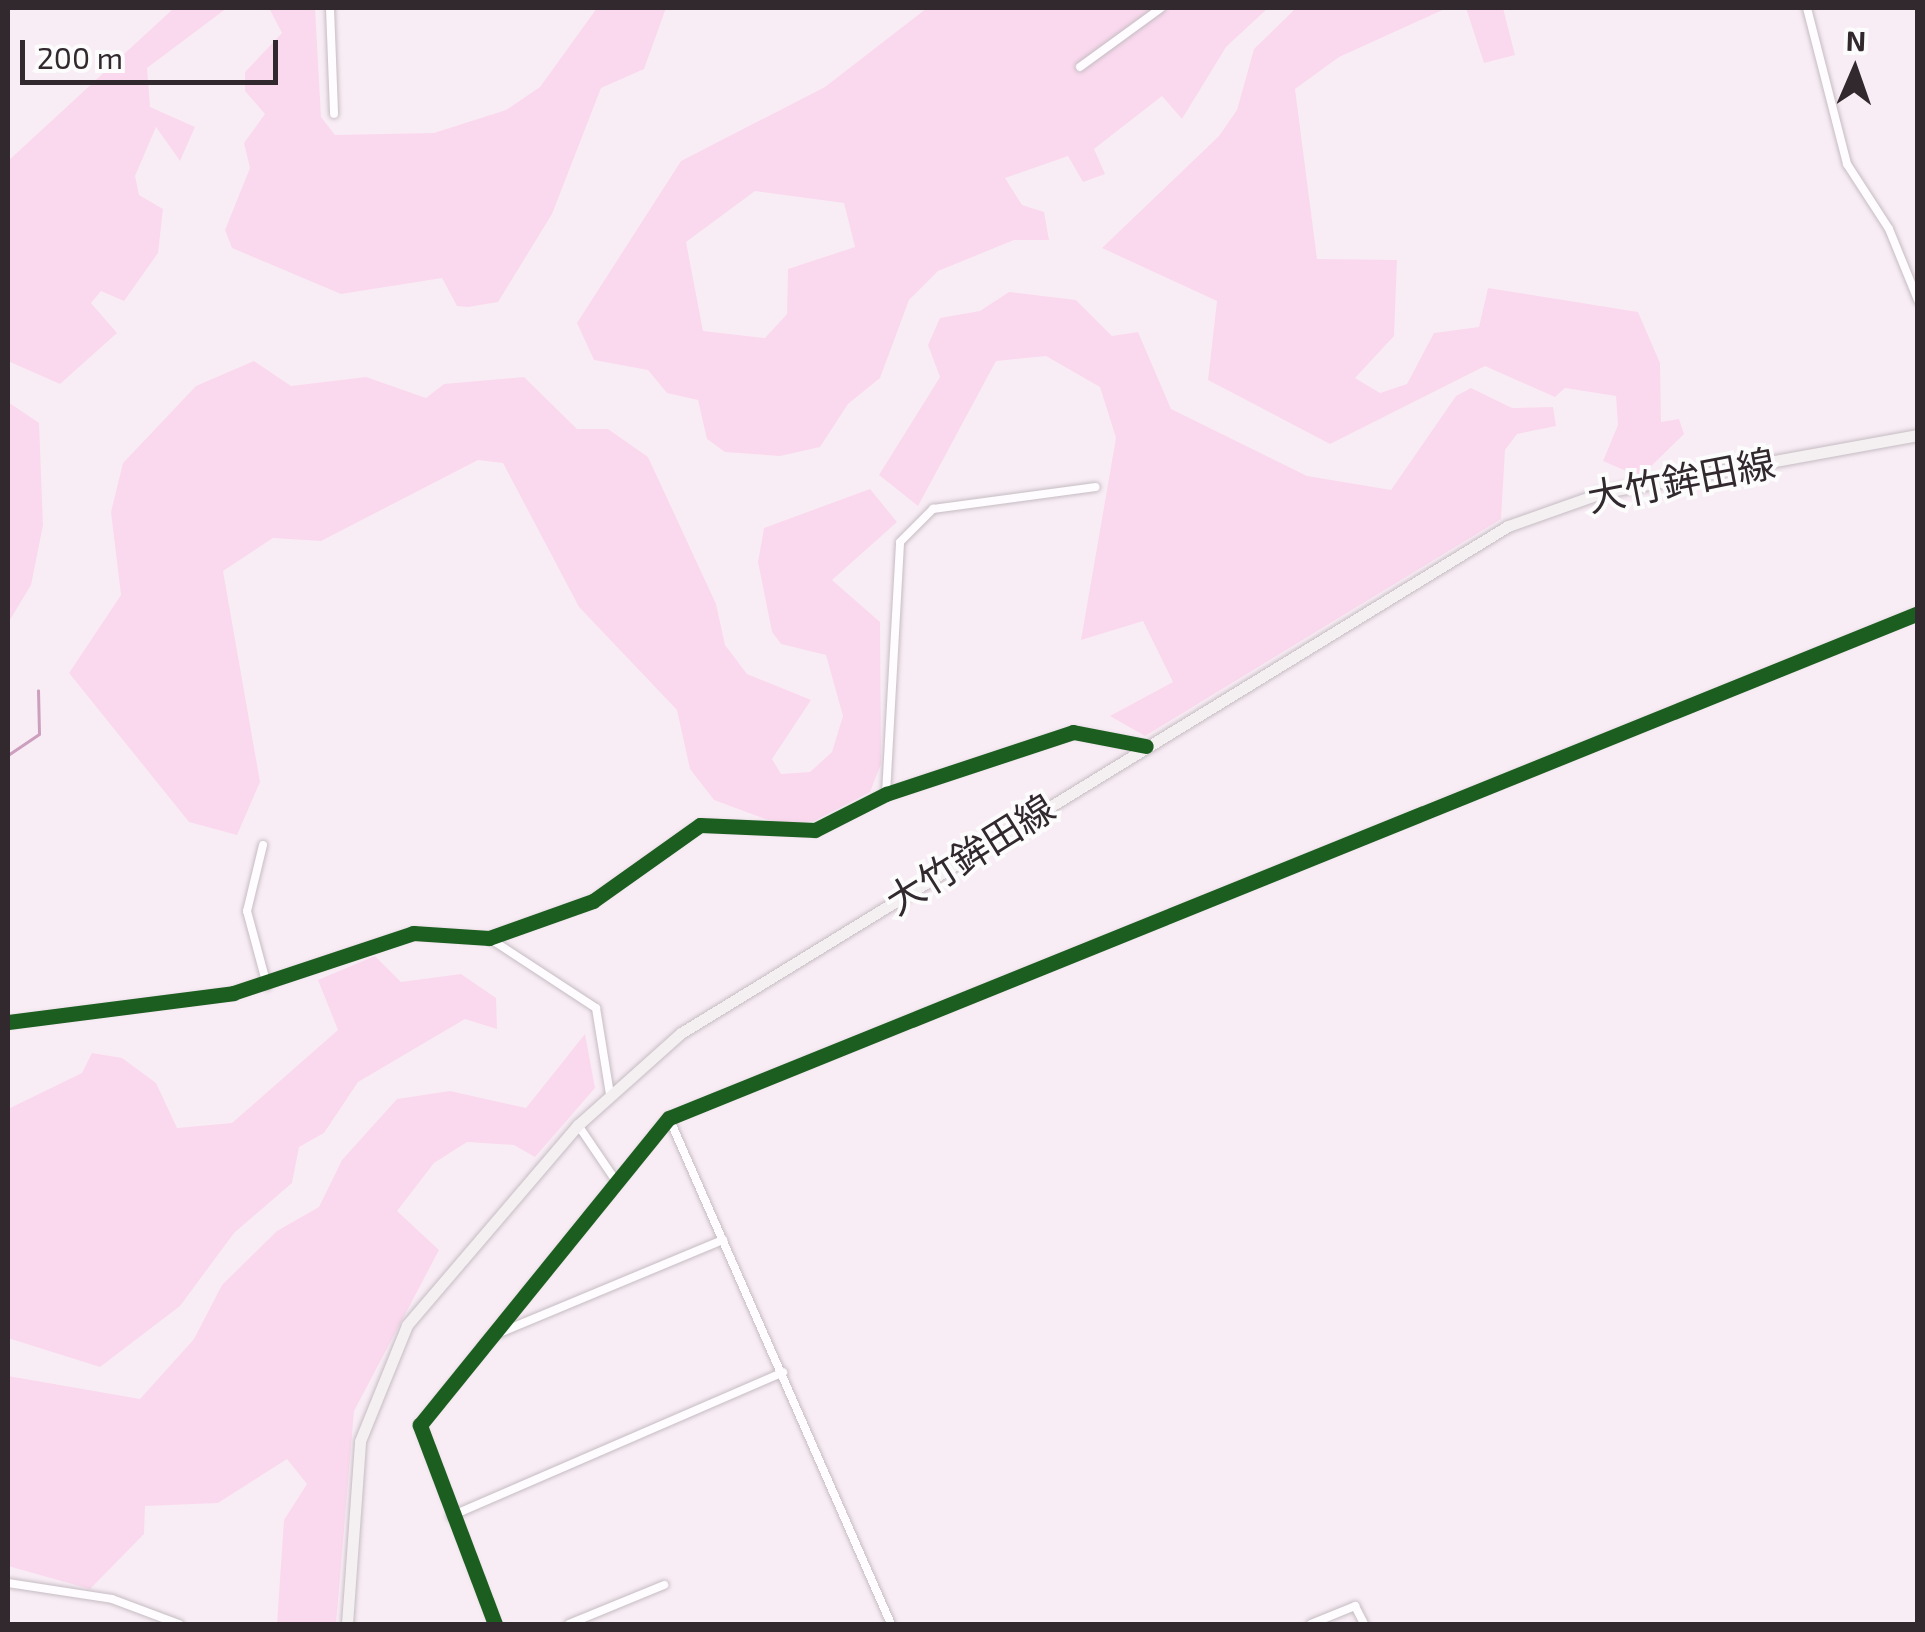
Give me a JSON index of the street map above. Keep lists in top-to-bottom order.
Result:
{
  "streets": {
    "main road": ["大竹鉾田線"]
  },
  "scale_bar": "200 m",
  "north": "top"
}
